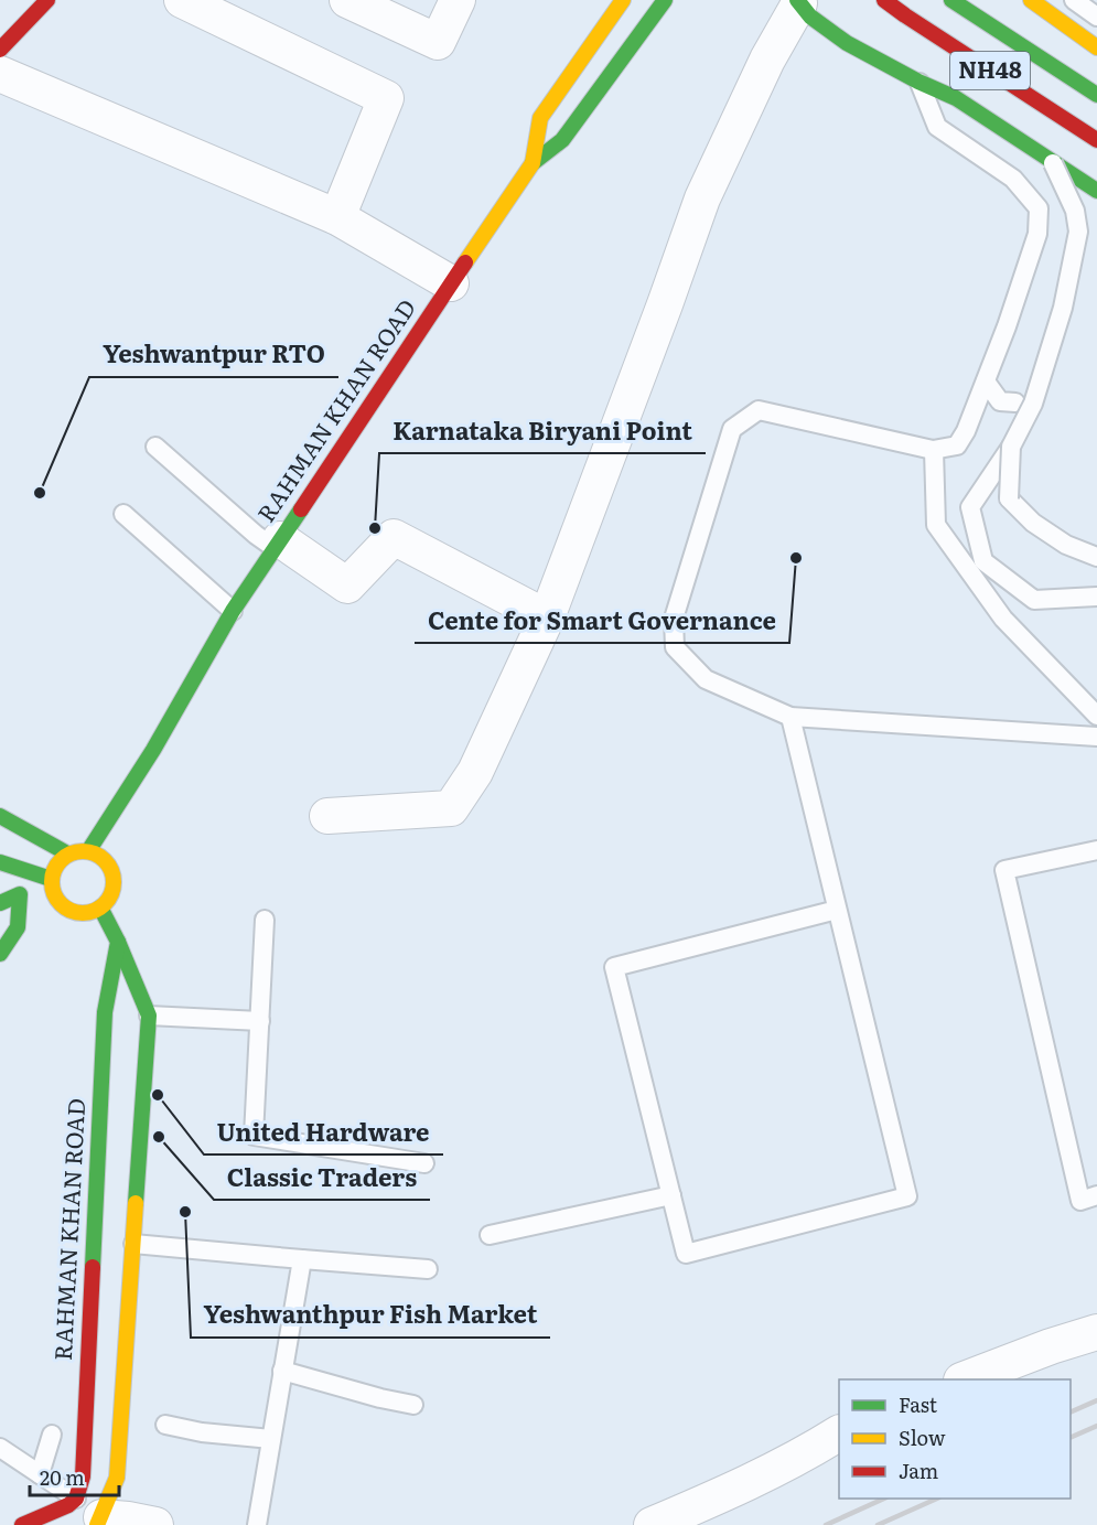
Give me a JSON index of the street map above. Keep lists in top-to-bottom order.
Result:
{
  "streets": {
    "main road": ["NH48", "RAHMAN KHAN ROAD"]
  },
  "places": [
    "Yeshwantpur RTO",
    "Karnataka Biryani Point",
    "Cente for Smart Governance",
    "United Hardware",
    "Classic Traders",
    "Yeshwanthpur Fish Market"
  ],
  "legend": ["Fast", "Slow", "Jam"],
  "scale_bar": "20 m"
}
